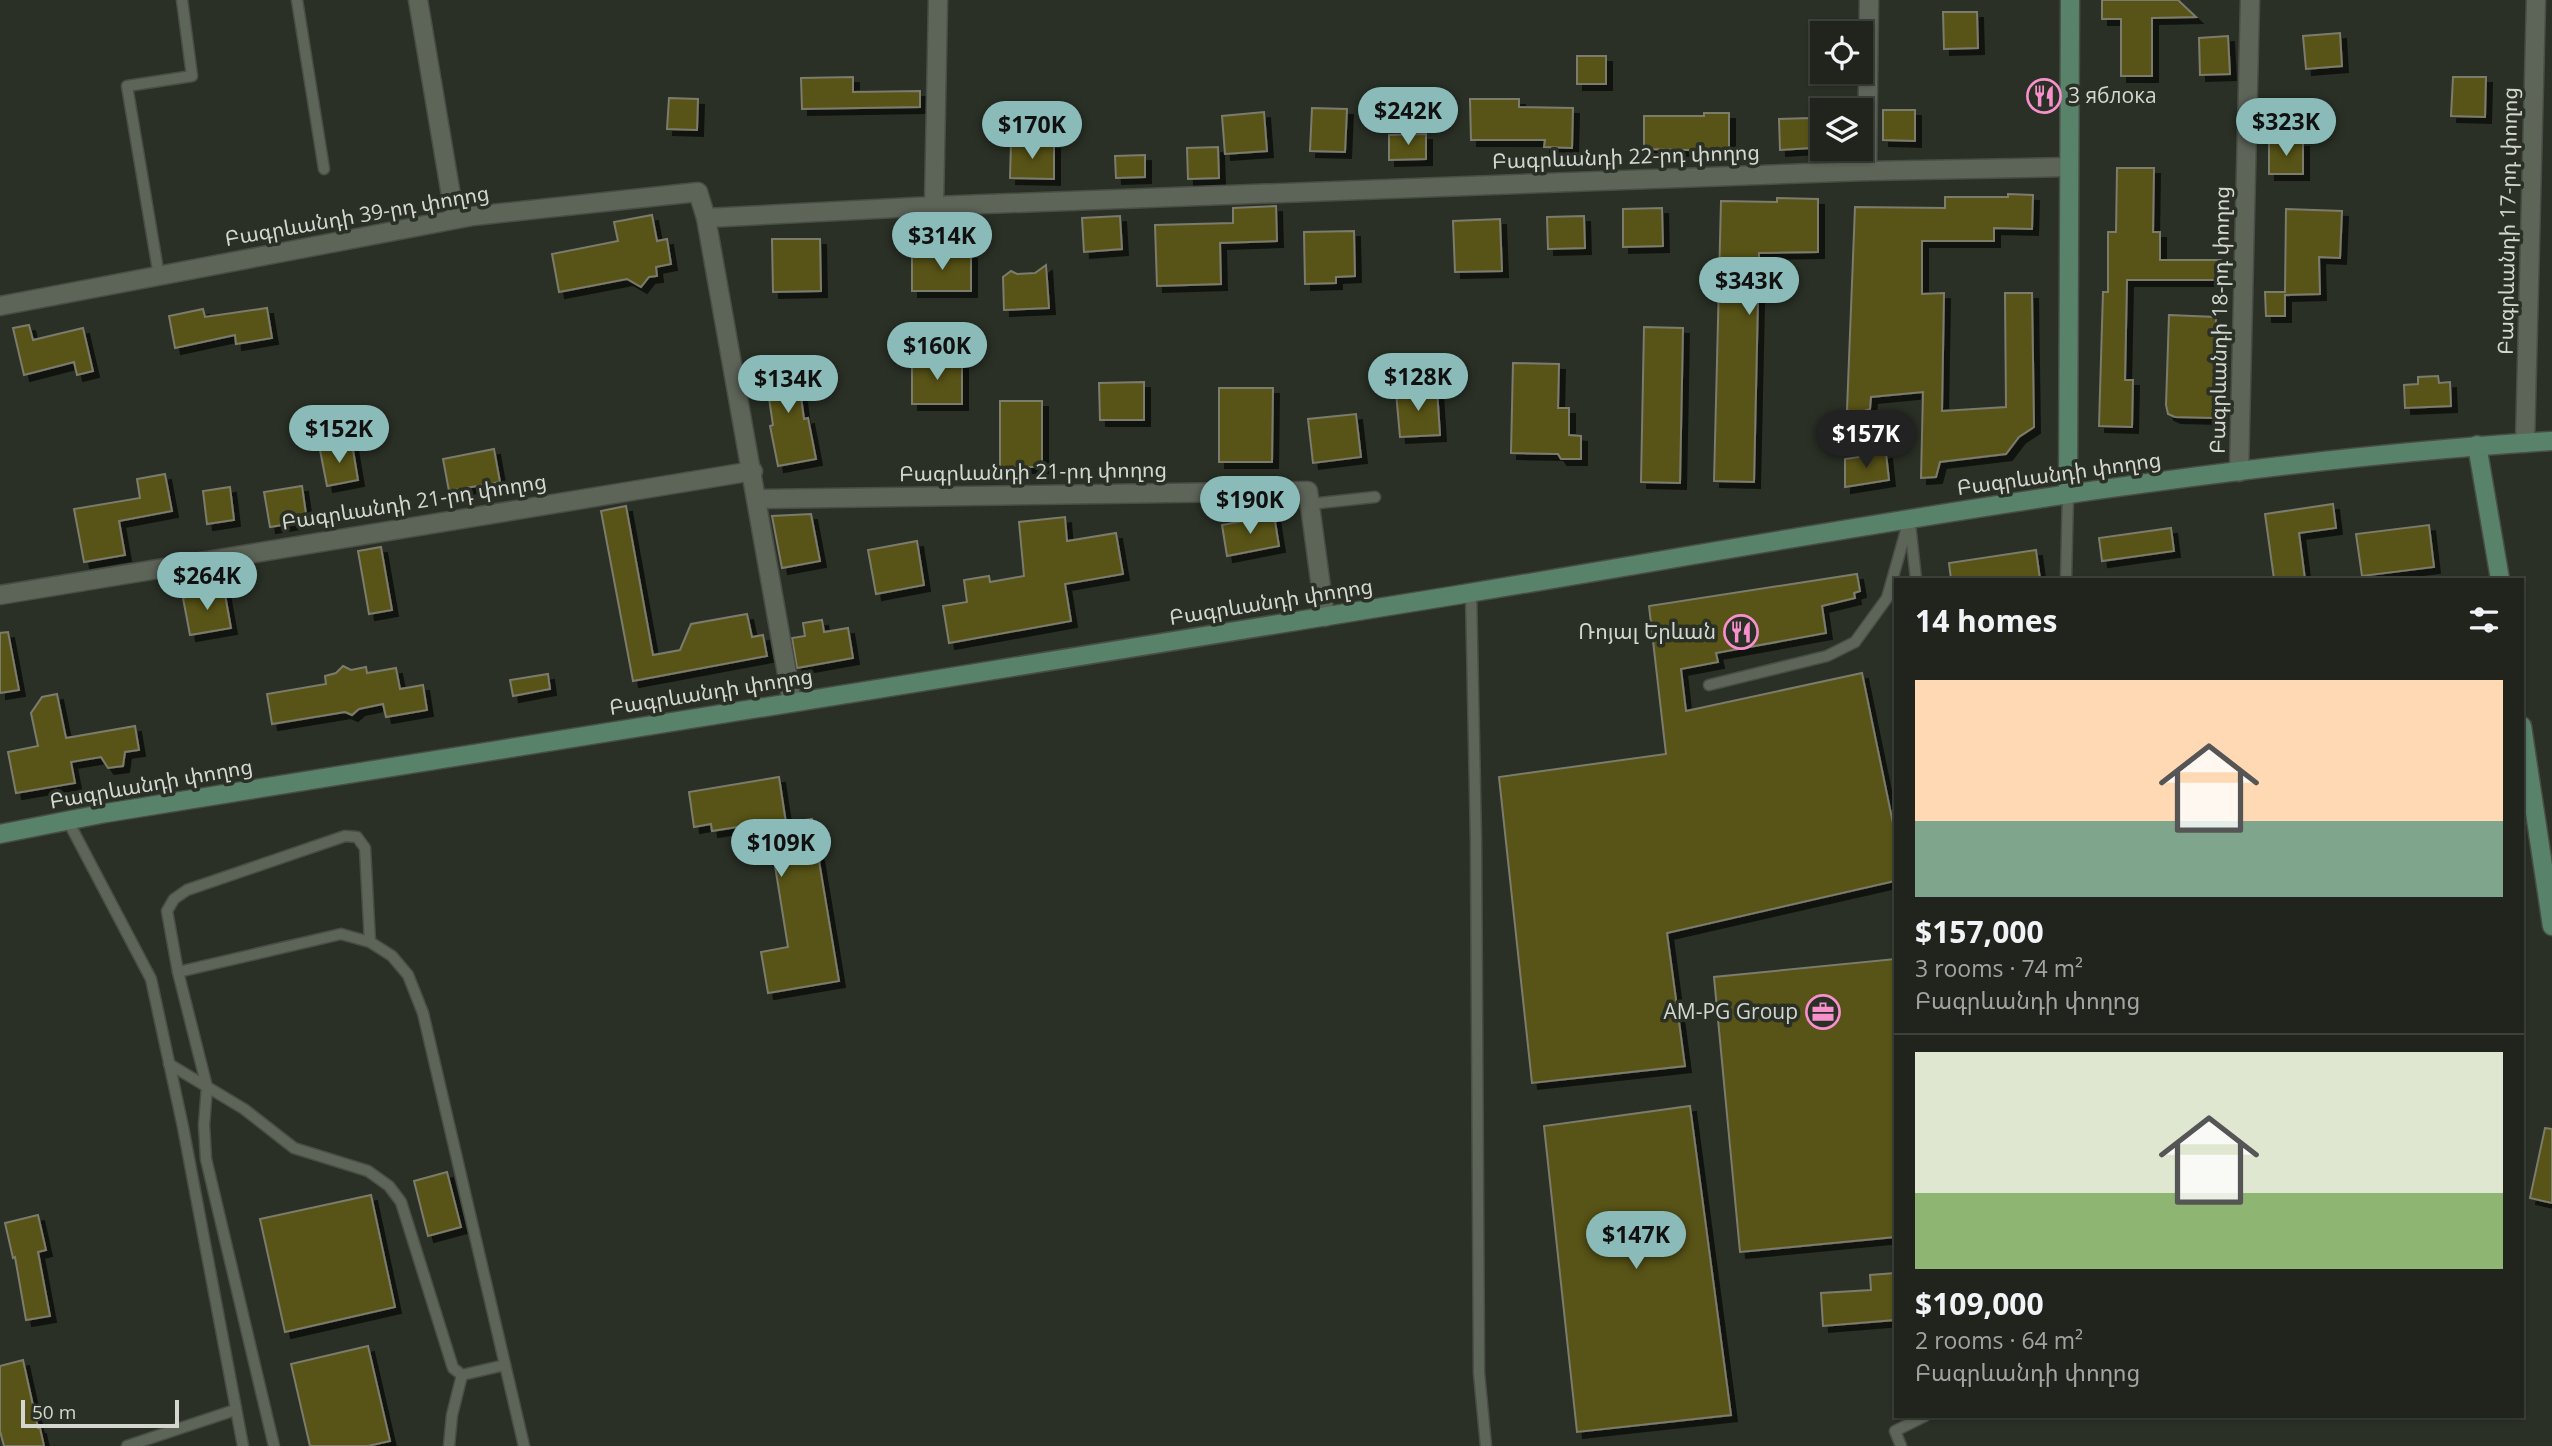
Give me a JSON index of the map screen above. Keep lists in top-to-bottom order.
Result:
{
  "streets": {
    "main road": ["Բագրևանդի փողոց"],
    "street": [
      "Բագրևանդի 22-րդ փողոց",
      "Բագրևանդի 39-րդ փողոց",
      "Բագրևանդի 17-րդ փողոց",
      "Բագրևանդի 18-րդ փողոց",
      "Բագրևանդի 21-րդ փողոց"
    ]
  },
  "crossings": [
    ["Բագրևանդի 22-րդ փողոց", "Բագրևանդի 39-րդ փողոց"],
    ["Բագրևանդի 17-րդ փողոց", "Բագրևանդի փողոց"],
    ["Բագրևանդի 18-րդ փողոց", "Բագրևանդի փողոց"]
  ],
  "places": {
    "restaurant": ["3 яблока", "Ռոյալ Երևան"],
    "office": ["AM-PG Group"]
  },
  "scale_bar": "50 m",
  "page": {
    "price": [
      "$242K",
      "$323K",
      "$170K",
      "$314K",
      "$343K",
      "$160K",
      "$128K",
      "$134K",
      "$152K",
      "$157K",
      "$190K",
      "$264K",
      "$109K",
      "$147K"
    ],
    "heading": "14 homes",
    "list": [
      {
        "name": "$157,000",
        "note": "3 rooms · 74 m² · Բագրևանդի փողոց"
      },
      {
        "name": "$109,000",
        "note": "2 rooms · 64 m² · Բագրևանդի փողոց"
      }
    ],
    "scale": "50 m"
  }
}
